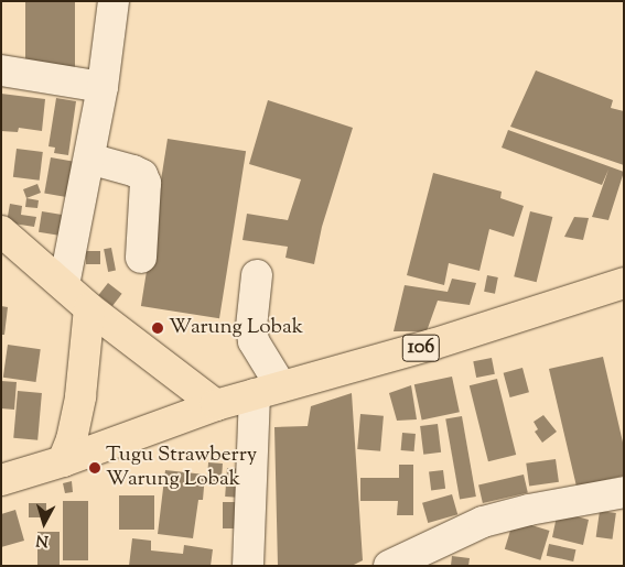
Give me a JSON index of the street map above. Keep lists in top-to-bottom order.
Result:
{
  "streets": {
    "main road": ["106"]
  },
  "places": ["Warung Lobak", "Tugu Strawberry Warung Lobak"],
  "north": "bottom"
}
